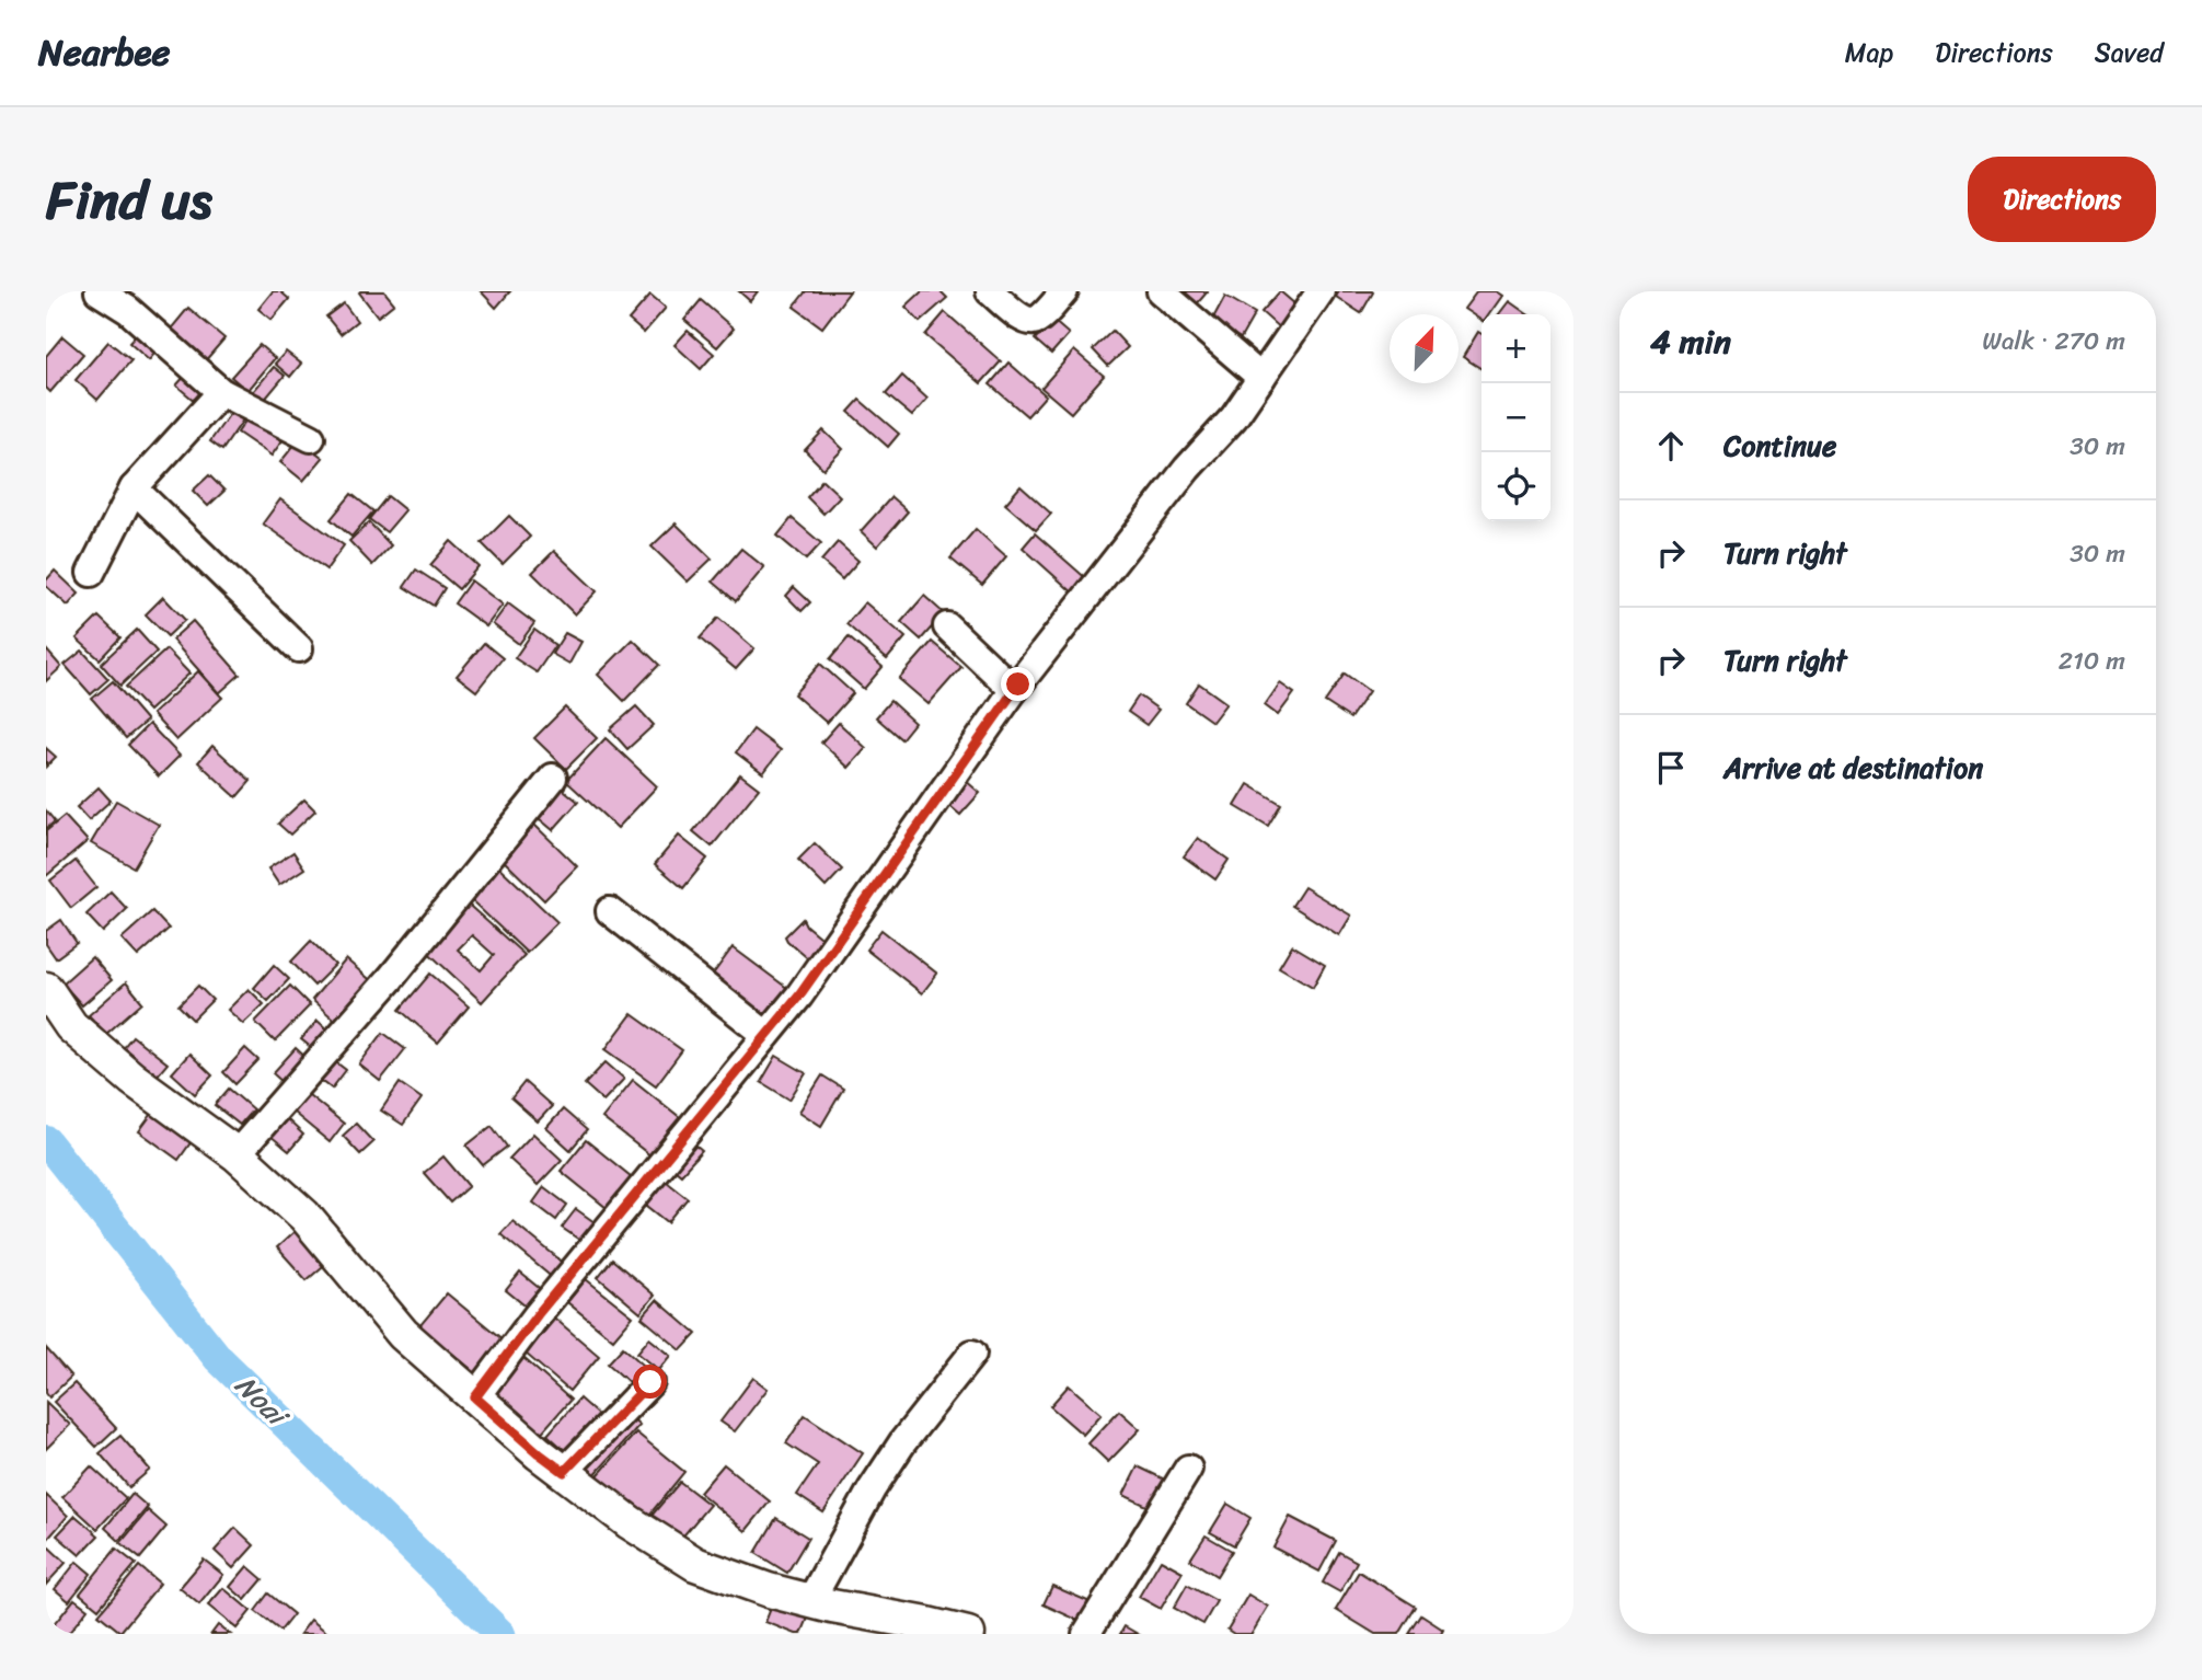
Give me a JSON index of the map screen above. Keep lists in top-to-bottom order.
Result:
{
  "water": ["Noai"],
  "north": "top right",
  "page": {
    "header": "Nearbee",
    "nav": ["Map", "Directions", "Saved"],
    "title": "Find us",
    "buttons": "Directions",
    "heading": ["4 min", "Walk · 270 m"],
    "map_buttons": ["+", "−"],
    "list": [
      ["Continue", "30 m"],
      ["Turn right", "30 m"],
      ["Turn right", "210 m"],
      "Arrive at destination"
    ]
  }
}
